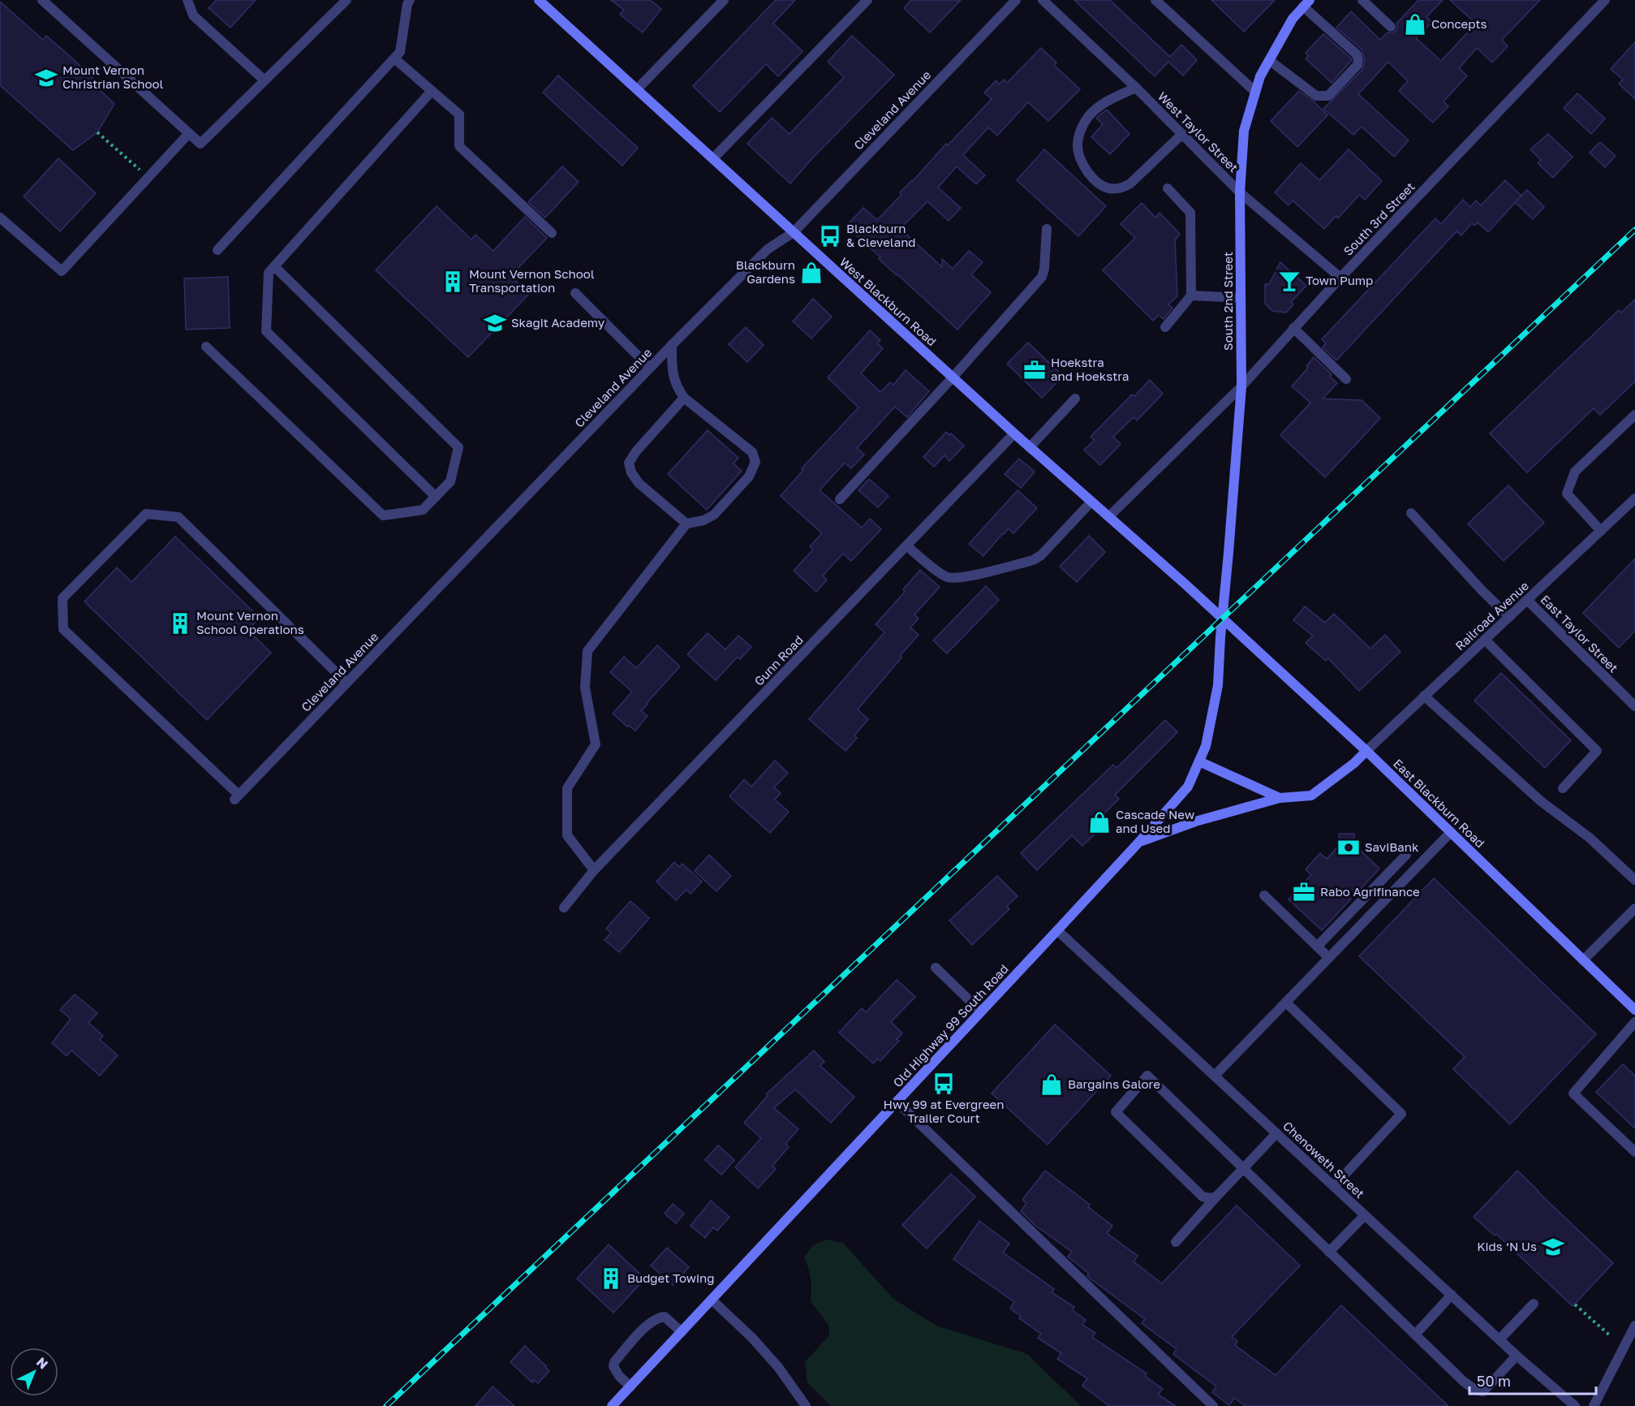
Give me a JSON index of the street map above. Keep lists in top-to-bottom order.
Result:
{
  "streets": {
    "street": [
      "Cleveland Avenue",
      "West Taylor Street",
      "South 3rd Street",
      "South 2nd Street",
      "West Blackburn Road",
      "Railroad Avenue",
      "East Taylor Street",
      "Gunn Road",
      "East Blackburn Road",
      "Old Highway 99 South Road",
      "Chenoweth Street"
    ]
  },
  "crossings": [
    ["Cleveland Avenue", "West Blackburn Road"],
    ["West Taylor Street", "South 3rd Street"],
    ["West Taylor Street", "South 2nd Street"],
    ["South 3rd Street", "South 2nd Street"],
    ["South 3rd Street", "West Blackburn Road"],
    ["South 2nd Street", "West Blackburn Road"],
    ["South 2nd Street", "East Blackburn Road"],
    ["South 2nd Street", "Old Highway 99 South Road"],
    ["West Blackburn Road", "Gunn Road"],
    ["West Blackburn Road", "East Blackburn Road"],
    ["West Blackburn Road", "Old Highway 99 South Road"],
    ["Railroad Avenue", "East Taylor Street"],
    ["Railroad Avenue", "East Blackburn Road"],
    ["East Blackburn Road", "Old Highway 99 South Road"],
    ["Old Highway 99 South Road", "Chenoweth Street"]
  ],
  "places": {
    "shop": [
      "Concepts",
      "Blackburn Gardens",
      "Cascade New and Used",
      "Bargains Galore"
    ],
    "school or university": ["Mount Vernon Christrian School", "Skagit Academy", "Kids ‘N Us"],
    "bus stop": ["Blackburn & Cleveland", "Hwy 99 at Evergreen Trailer Court"],
    "bar": ["Town Pump"],
    "building": ["Mount Vernon School Transportation", "Mount Vernon School Operations", "Budget Towing"],
    "office": ["Hoekstra and Hoekstra", "Rabo Agrifinance"],
    "bank": ["SaviBank"]
  },
  "scale_bar": "50 m",
  "north": "top right"
}
